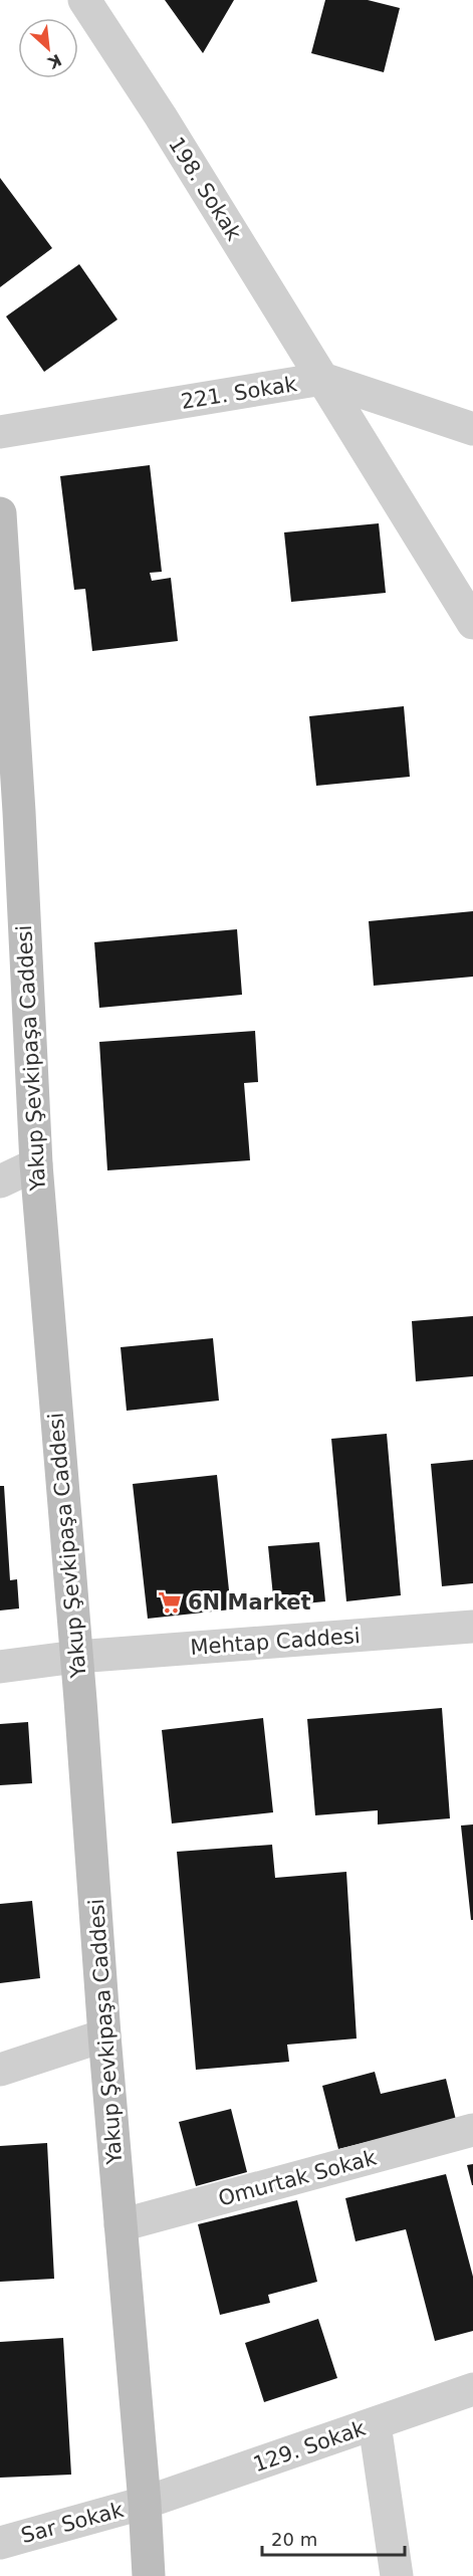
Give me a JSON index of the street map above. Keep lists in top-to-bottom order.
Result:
{
  "streets": {
    "main road": ["Yakup Şevkipaşa Caddesi"],
    "street": [
      "198. Sokak",
      "221. Sokak",
      "Mehtap Caddesi",
      "Omurtak Sokak",
      "129. Sokak",
      "Sar Sokak"
    ]
  },
  "crossings": [
    ["198. Sokak", "221. Sokak"],
    ["Yakup Şevkipaşa Caddesi", "Mehtap Caddesi"],
    ["Yakup Şevkipaşa Caddesi", "Omurtak Sokak"],
    ["Yakup Şevkipaşa Caddesi", "129. Sokak"],
    ["Yakup Şevkipaşa Caddesi", "Sar Sokak"],
    ["129. Sokak", "Sar Sokak"]
  ],
  "places": {
    "supermarket": ["6N Market"]
  },
  "scale_bar": "20 m",
  "north": "bottom right"
}
